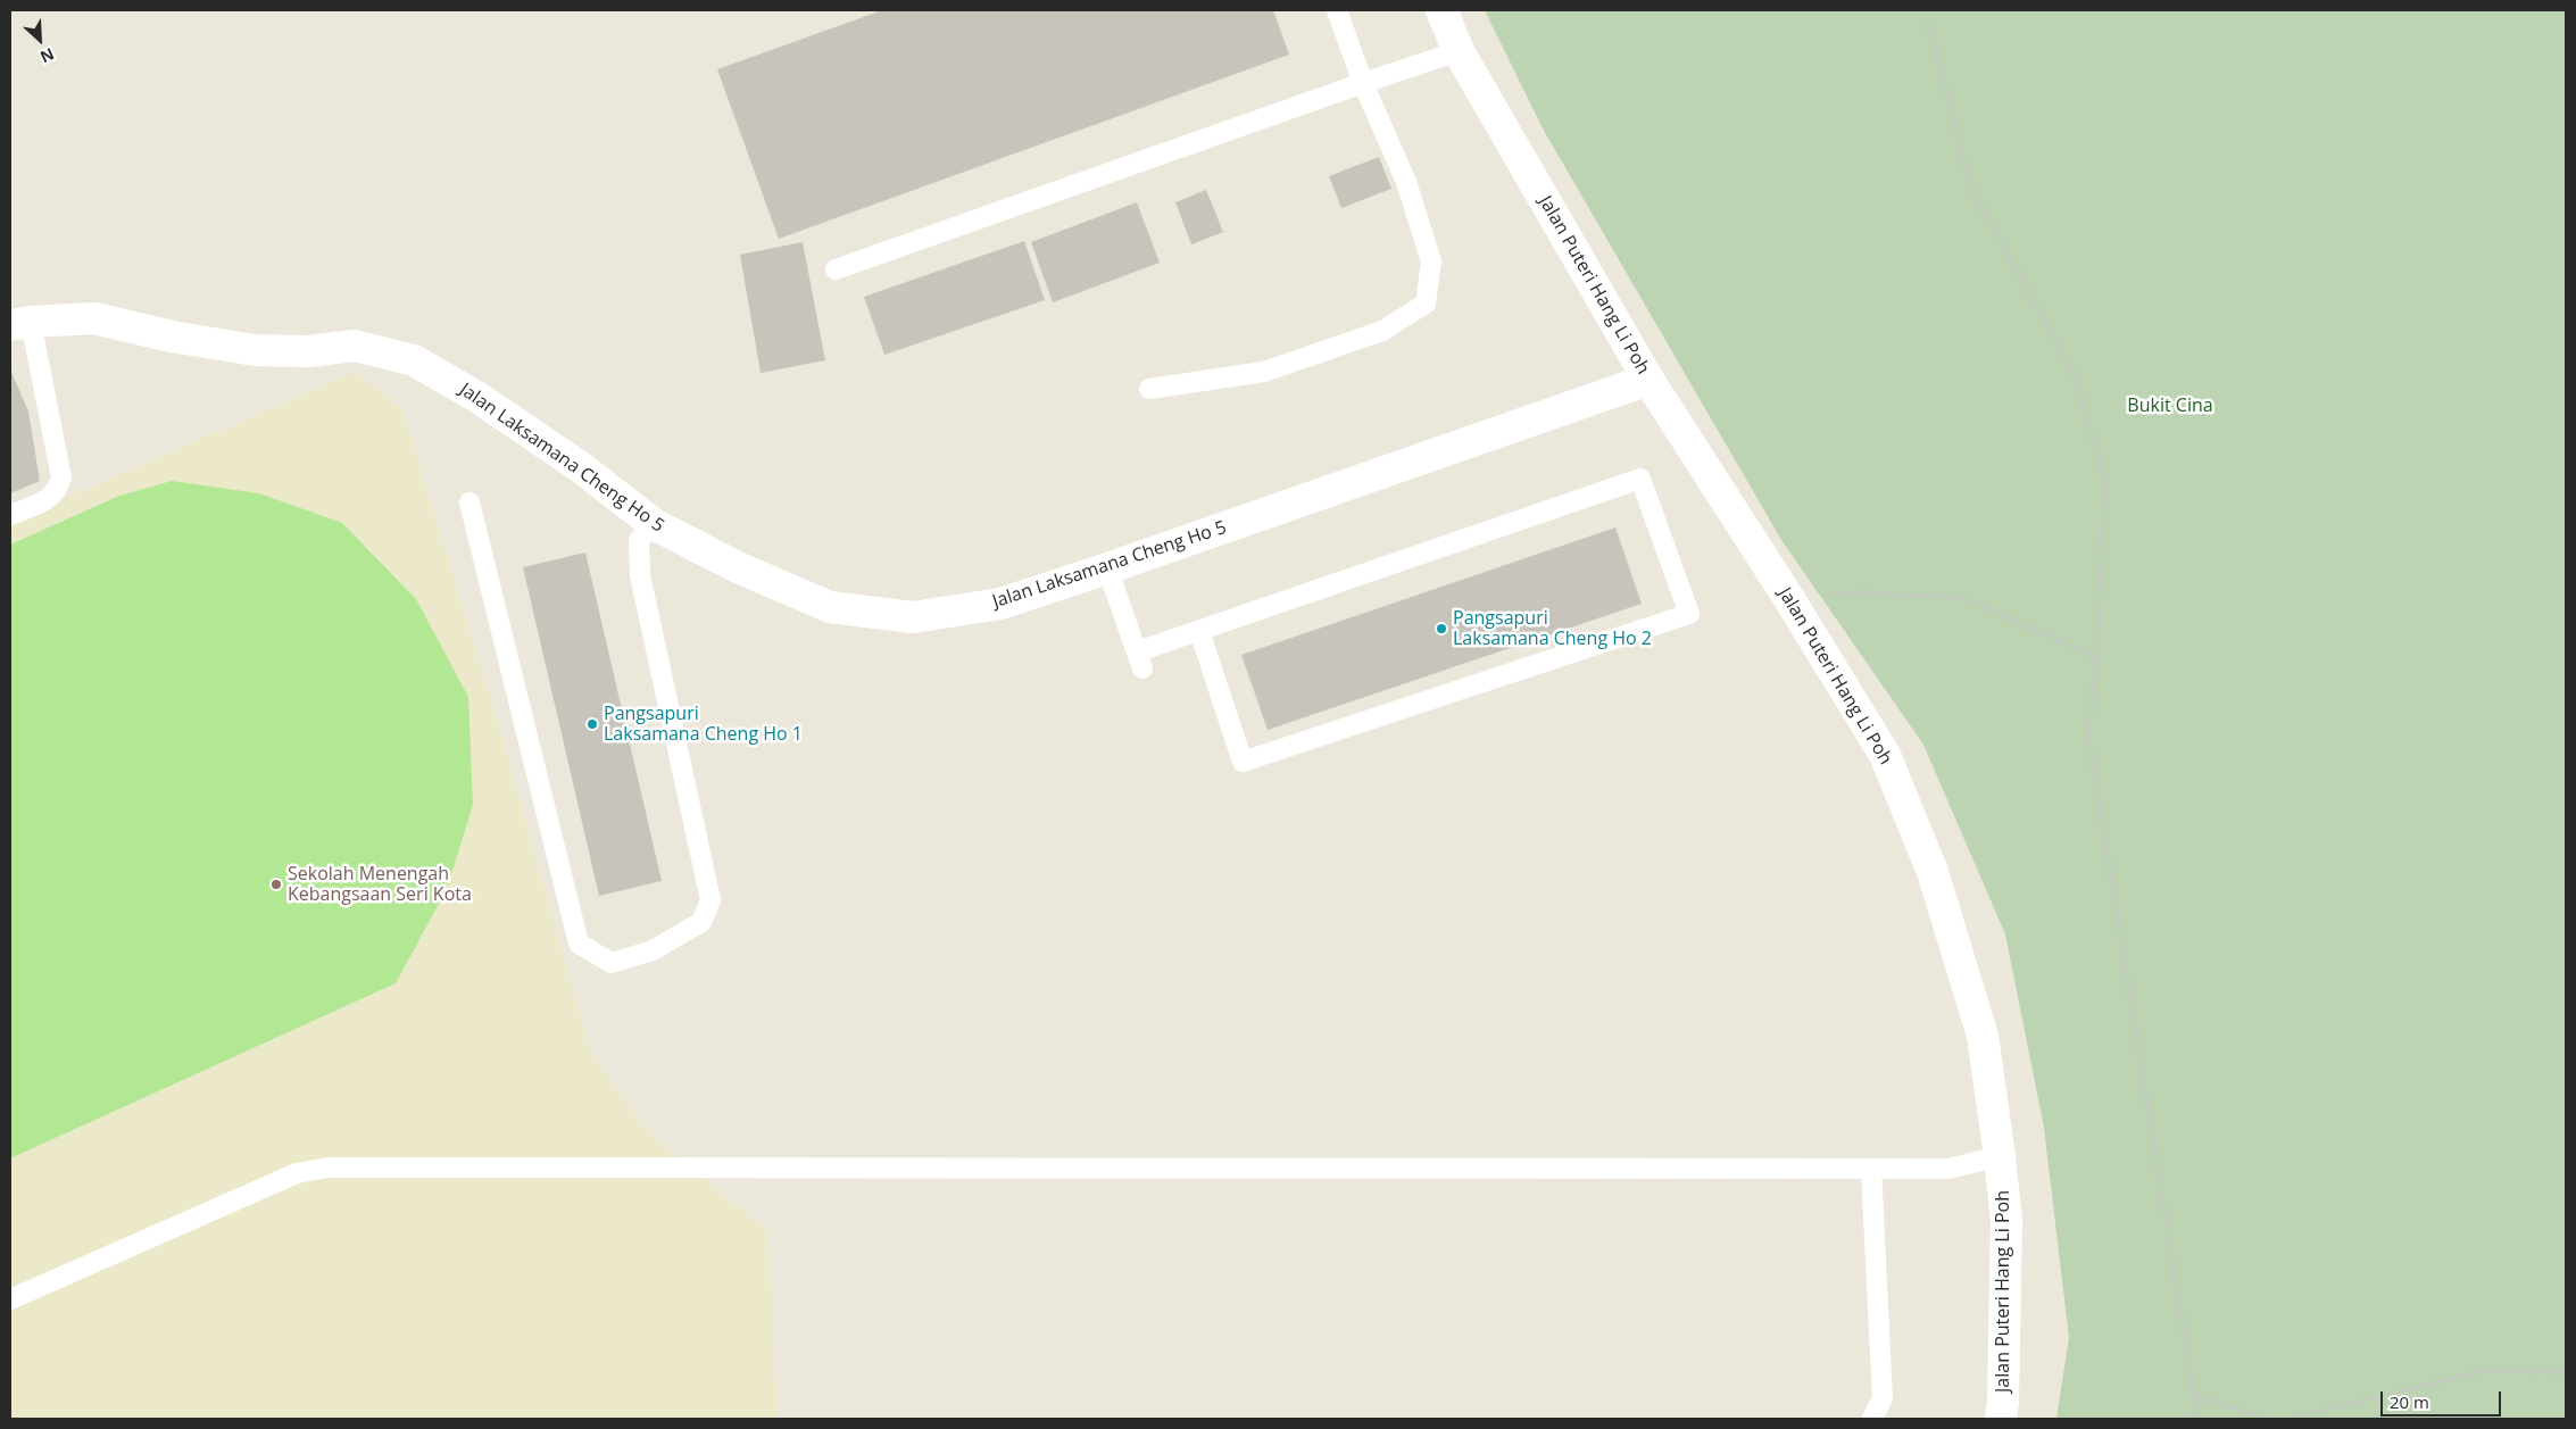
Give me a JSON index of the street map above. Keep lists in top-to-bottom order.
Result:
{
  "streets": {
    "street": ["Jalan Puteri Hang Li Poh", "Jalan Laksamana Cheng Ho 5"]
  },
  "crossings": [
    ["Jalan Puteri Hang Li Poh", "Jalan Laksamana Cheng Ho 5"]
  ],
  "parks": ["Bukit Cina"],
  "places": ["Pangsapuri Laksamana Cheng Ho 2", "Pangsapuri Laksamana Cheng Ho 1", "Sekolah Menengah Kebangsaan Seri Kota"],
  "scale_bar": "20 m",
  "north": "bottom right"
}
